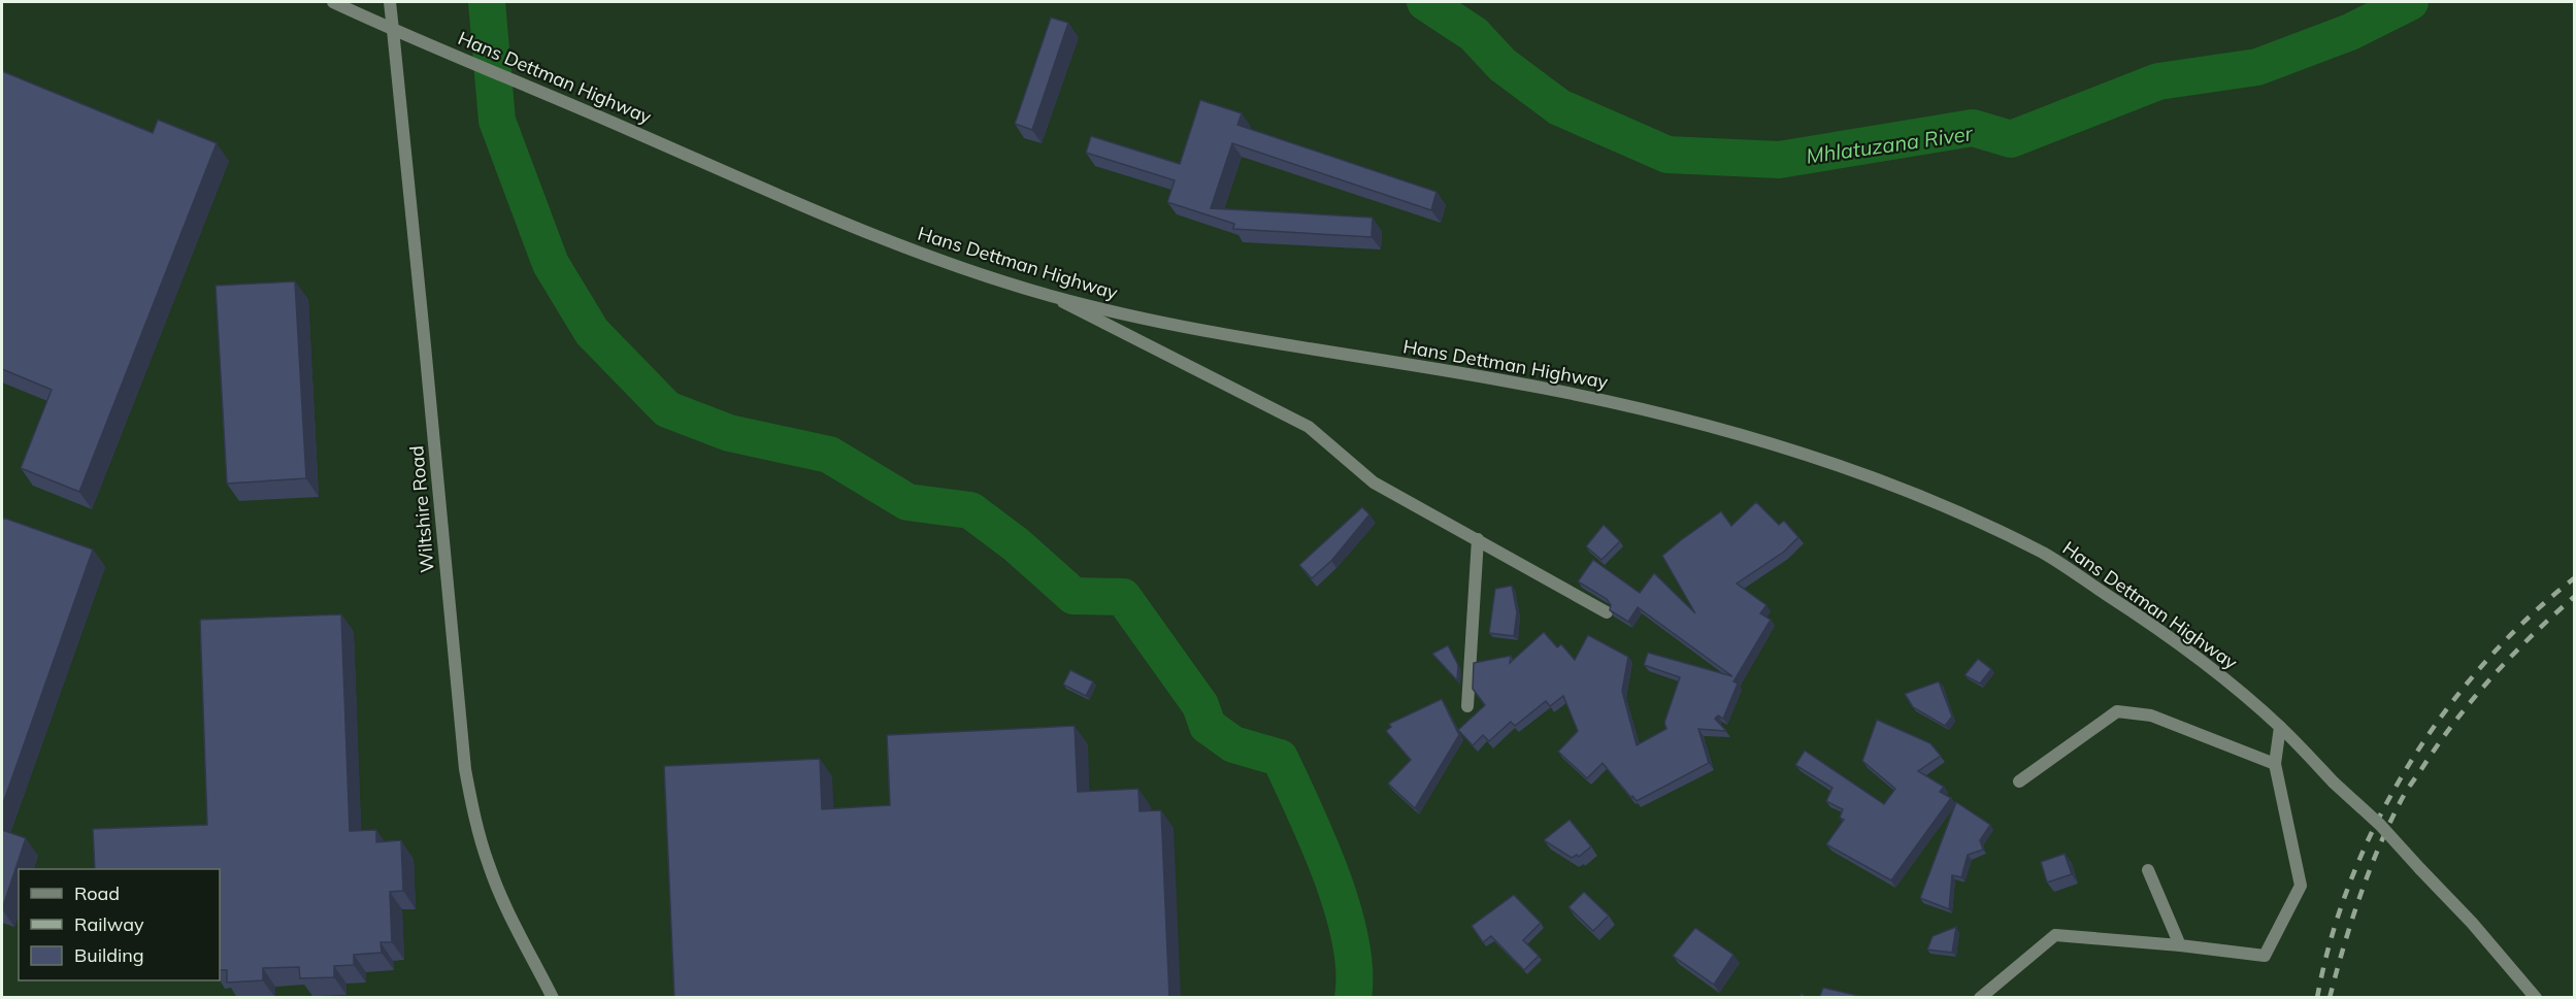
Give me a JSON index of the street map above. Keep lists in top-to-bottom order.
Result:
{
  "streets": {
    "street": ["Hans Dettman Highway", "Wiltshire Road"]
  },
  "crossings": [
    ["Hans Dettman Highway", "Wiltshire Road"]
  ],
  "water": ["Mhlatuzana River"],
  "legend": ["Road", "Railway", "Building"]
}
